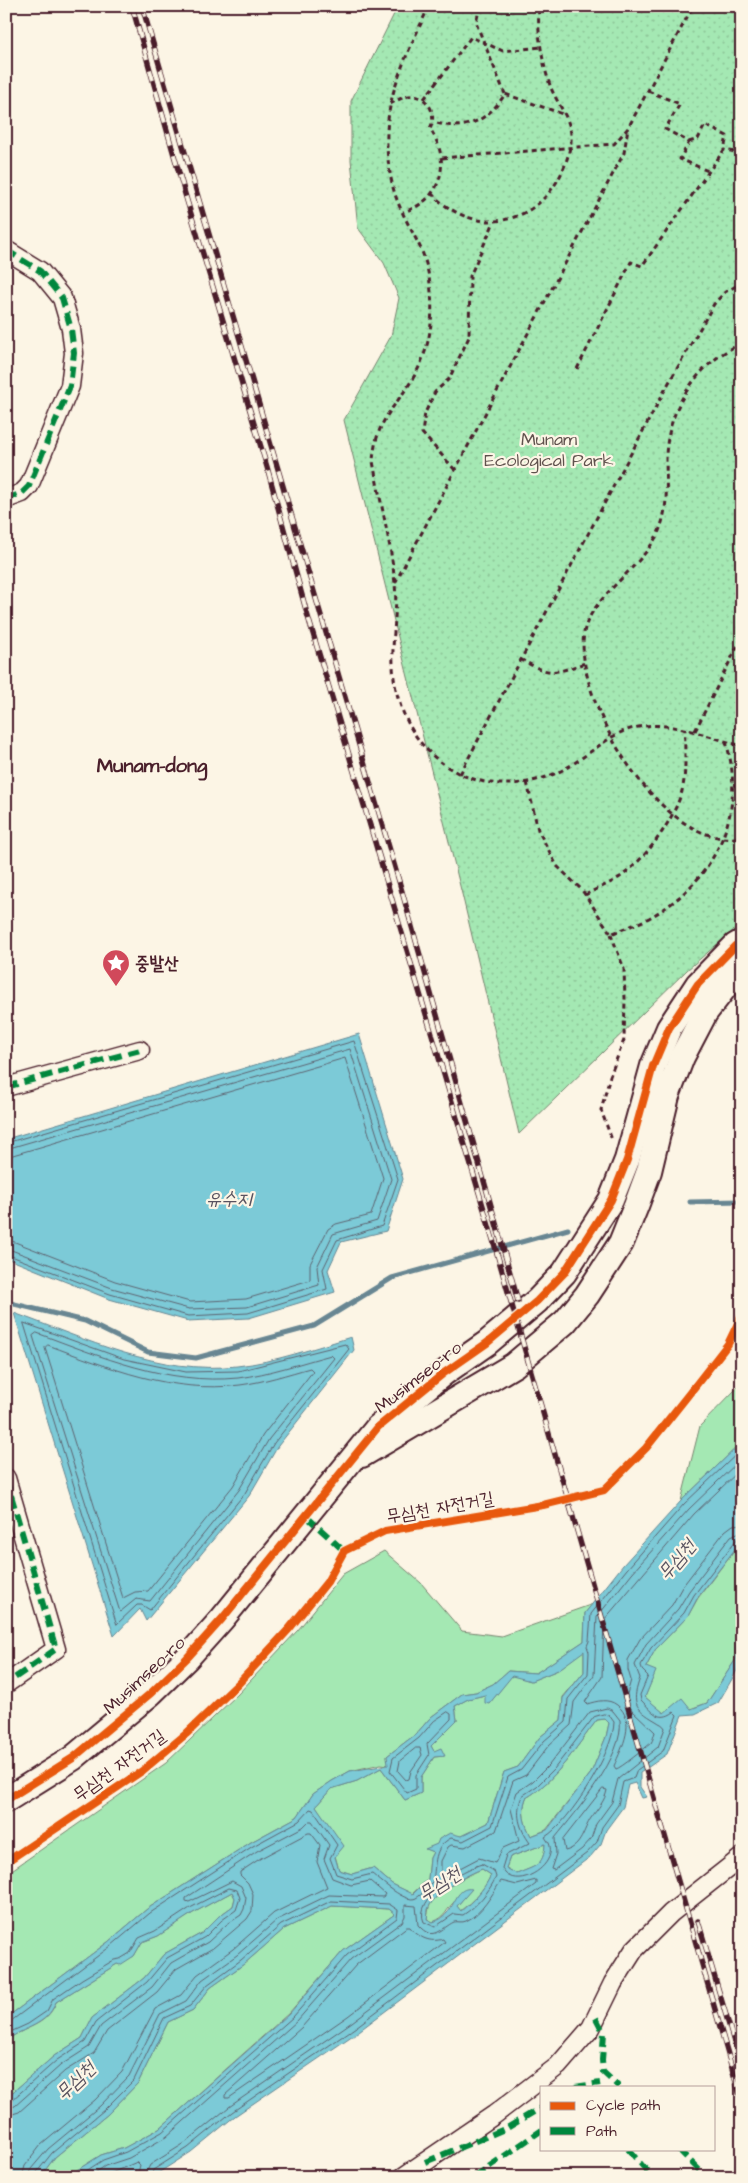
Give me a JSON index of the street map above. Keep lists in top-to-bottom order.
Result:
{
  "streets": {
    "street": ["Musimseo-ro"],
    "cycle path": ["무심천 자전거길"]
  },
  "districts": ["Munam-dong"],
  "water": ["유수지", "무심천"],
  "parks": ["Munam Ecological Park"],
  "places": {
    "place": ["중발산"]
  },
  "legend": ["Cycle path", "Path"]
}
